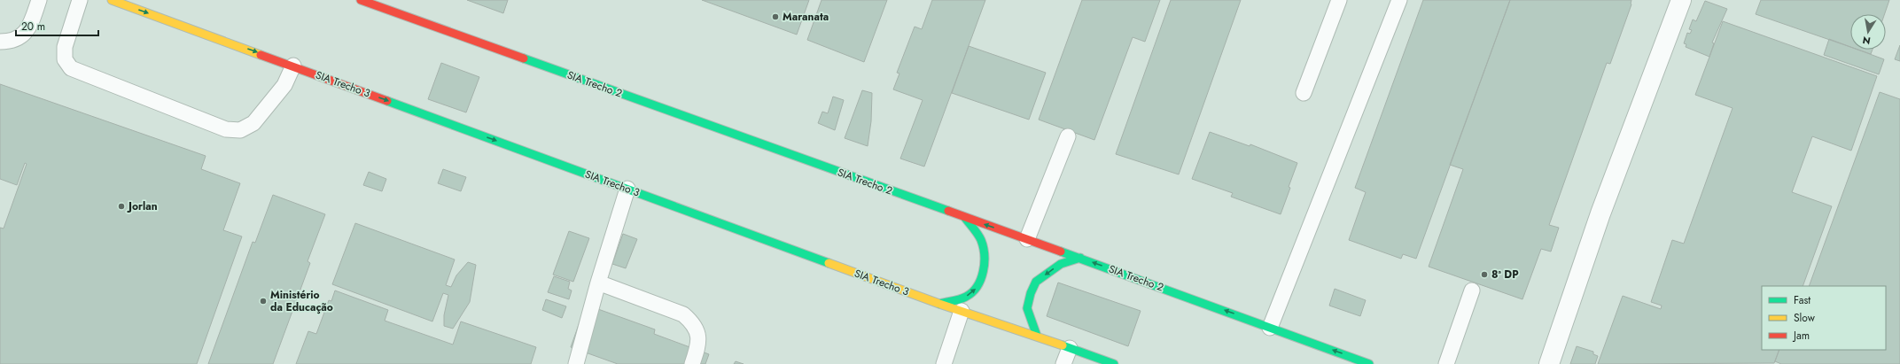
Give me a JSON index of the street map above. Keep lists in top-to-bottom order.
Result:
{
  "streets": {
    "main road": ["SIA Trecho 3", "SIA Trecho 2"]
  },
  "one_way": ["SIA Trecho 3"],
  "places": [
    "Maranata",
    "Jorlan",
    "8ª DP",
    "Ministério da Educação"
  ],
  "legend": ["Fast", "Slow", "Jam"],
  "scale_bar": "20 m",
  "north": "bottom"
}
